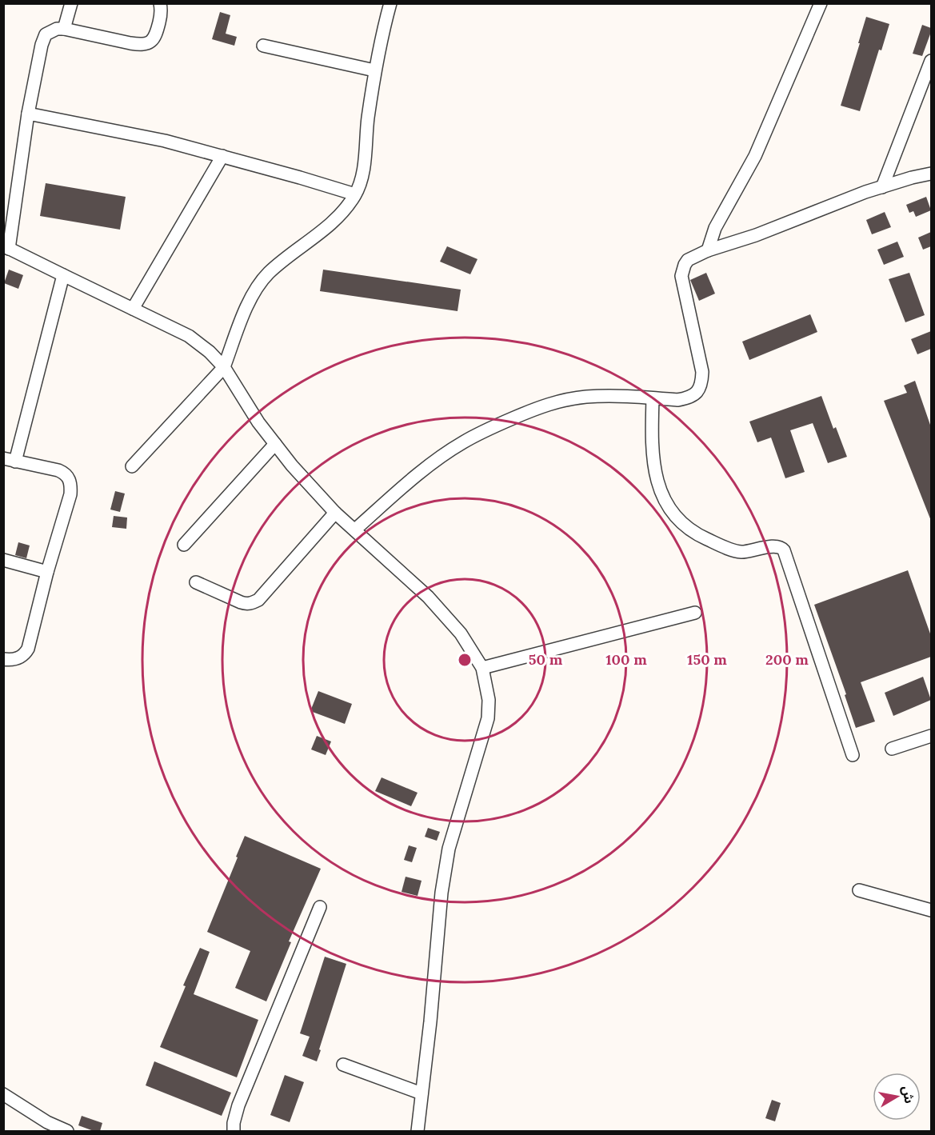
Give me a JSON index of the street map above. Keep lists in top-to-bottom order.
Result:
{
  "north": "right",
  "rings": [
    "50 m",
    "100 m",
    "150 m",
    "200 m"
  ]
}
